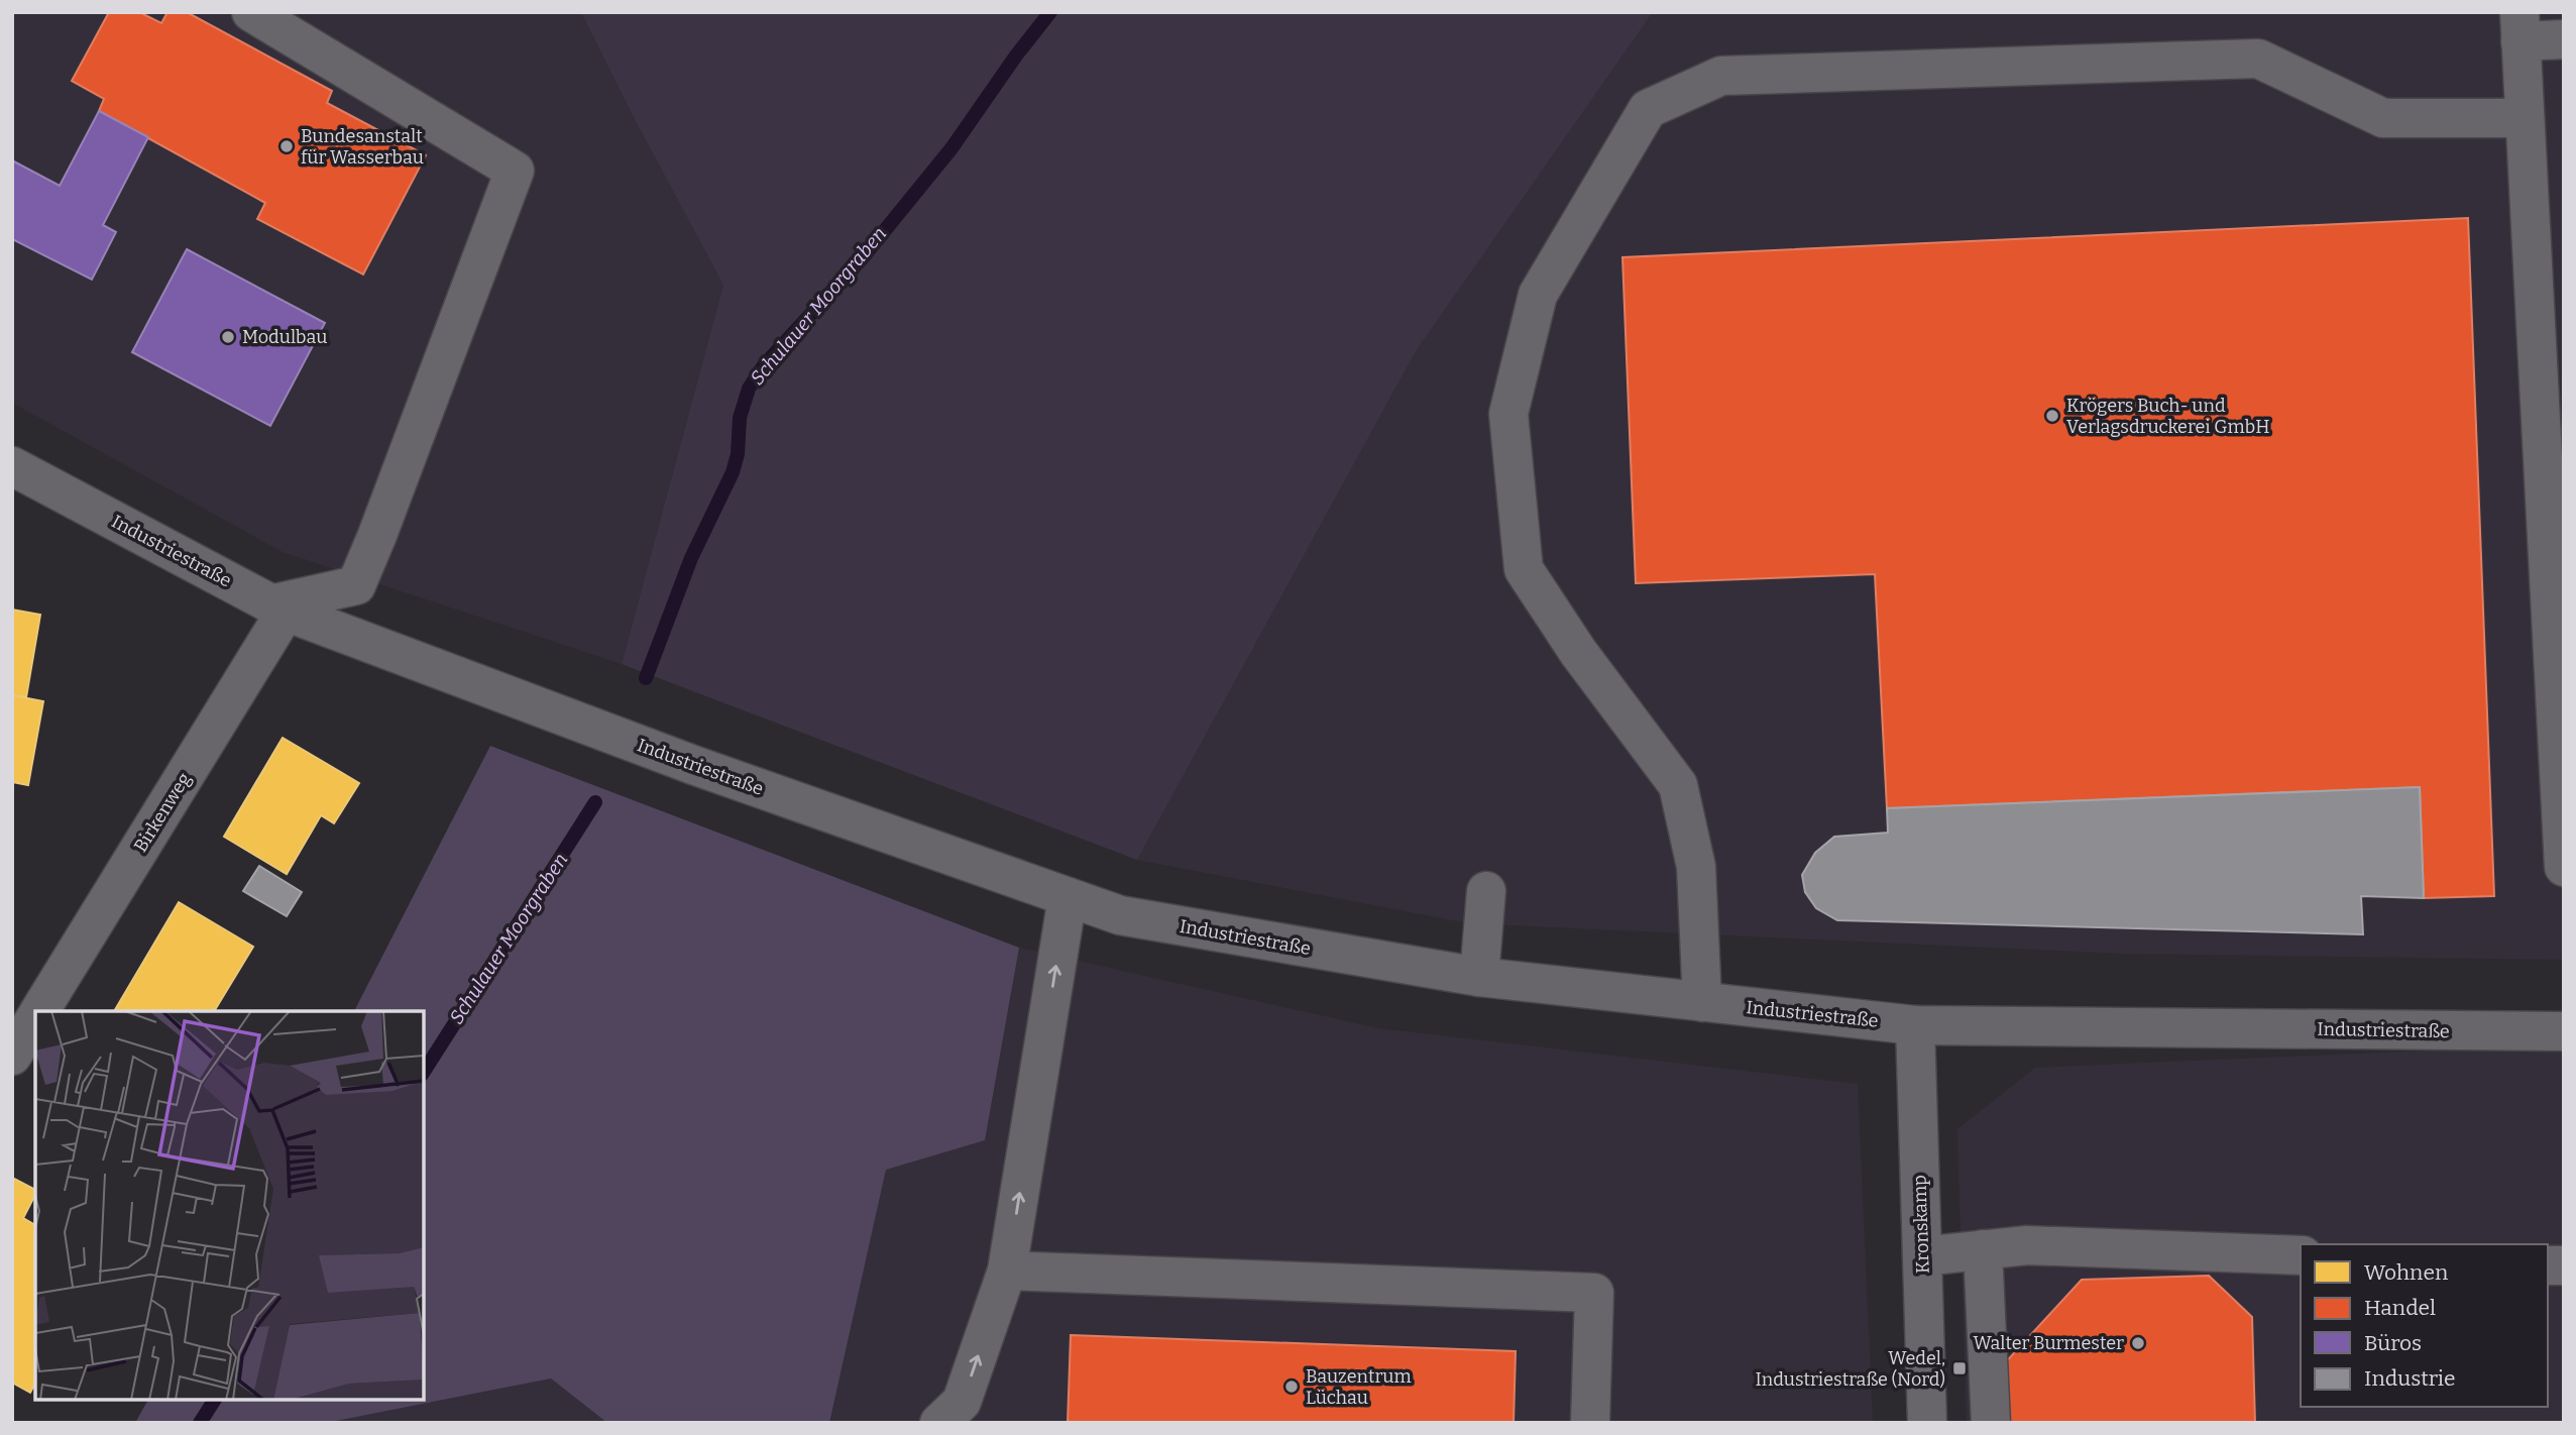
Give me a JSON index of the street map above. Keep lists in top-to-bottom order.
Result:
{
  "streets": {
    "street": ["Industriestraße", "Birkenweg", "Kronskamp"]
  },
  "crossings": [
    ["Industriestraße", "Birkenweg"],
    ["Industriestraße", "Kronskamp"]
  ],
  "water": ["Schulauer Moorgraben"],
  "places": {
    "other": [
      "Bundesanstalt für Wasserbau",
      "Modulbau",
      "Krögers Buch- und Verlagsdruckerei GmbH",
      "Walter Burmester",
      "Bauzentrum Lüchau"
    ],
    "transit": ["Wedel, Industriestraße (Nord)"]
  },
  "legend": [
    "Wohnen",
    "Handel",
    "Büros",
    "Industrie"
  ]
}
